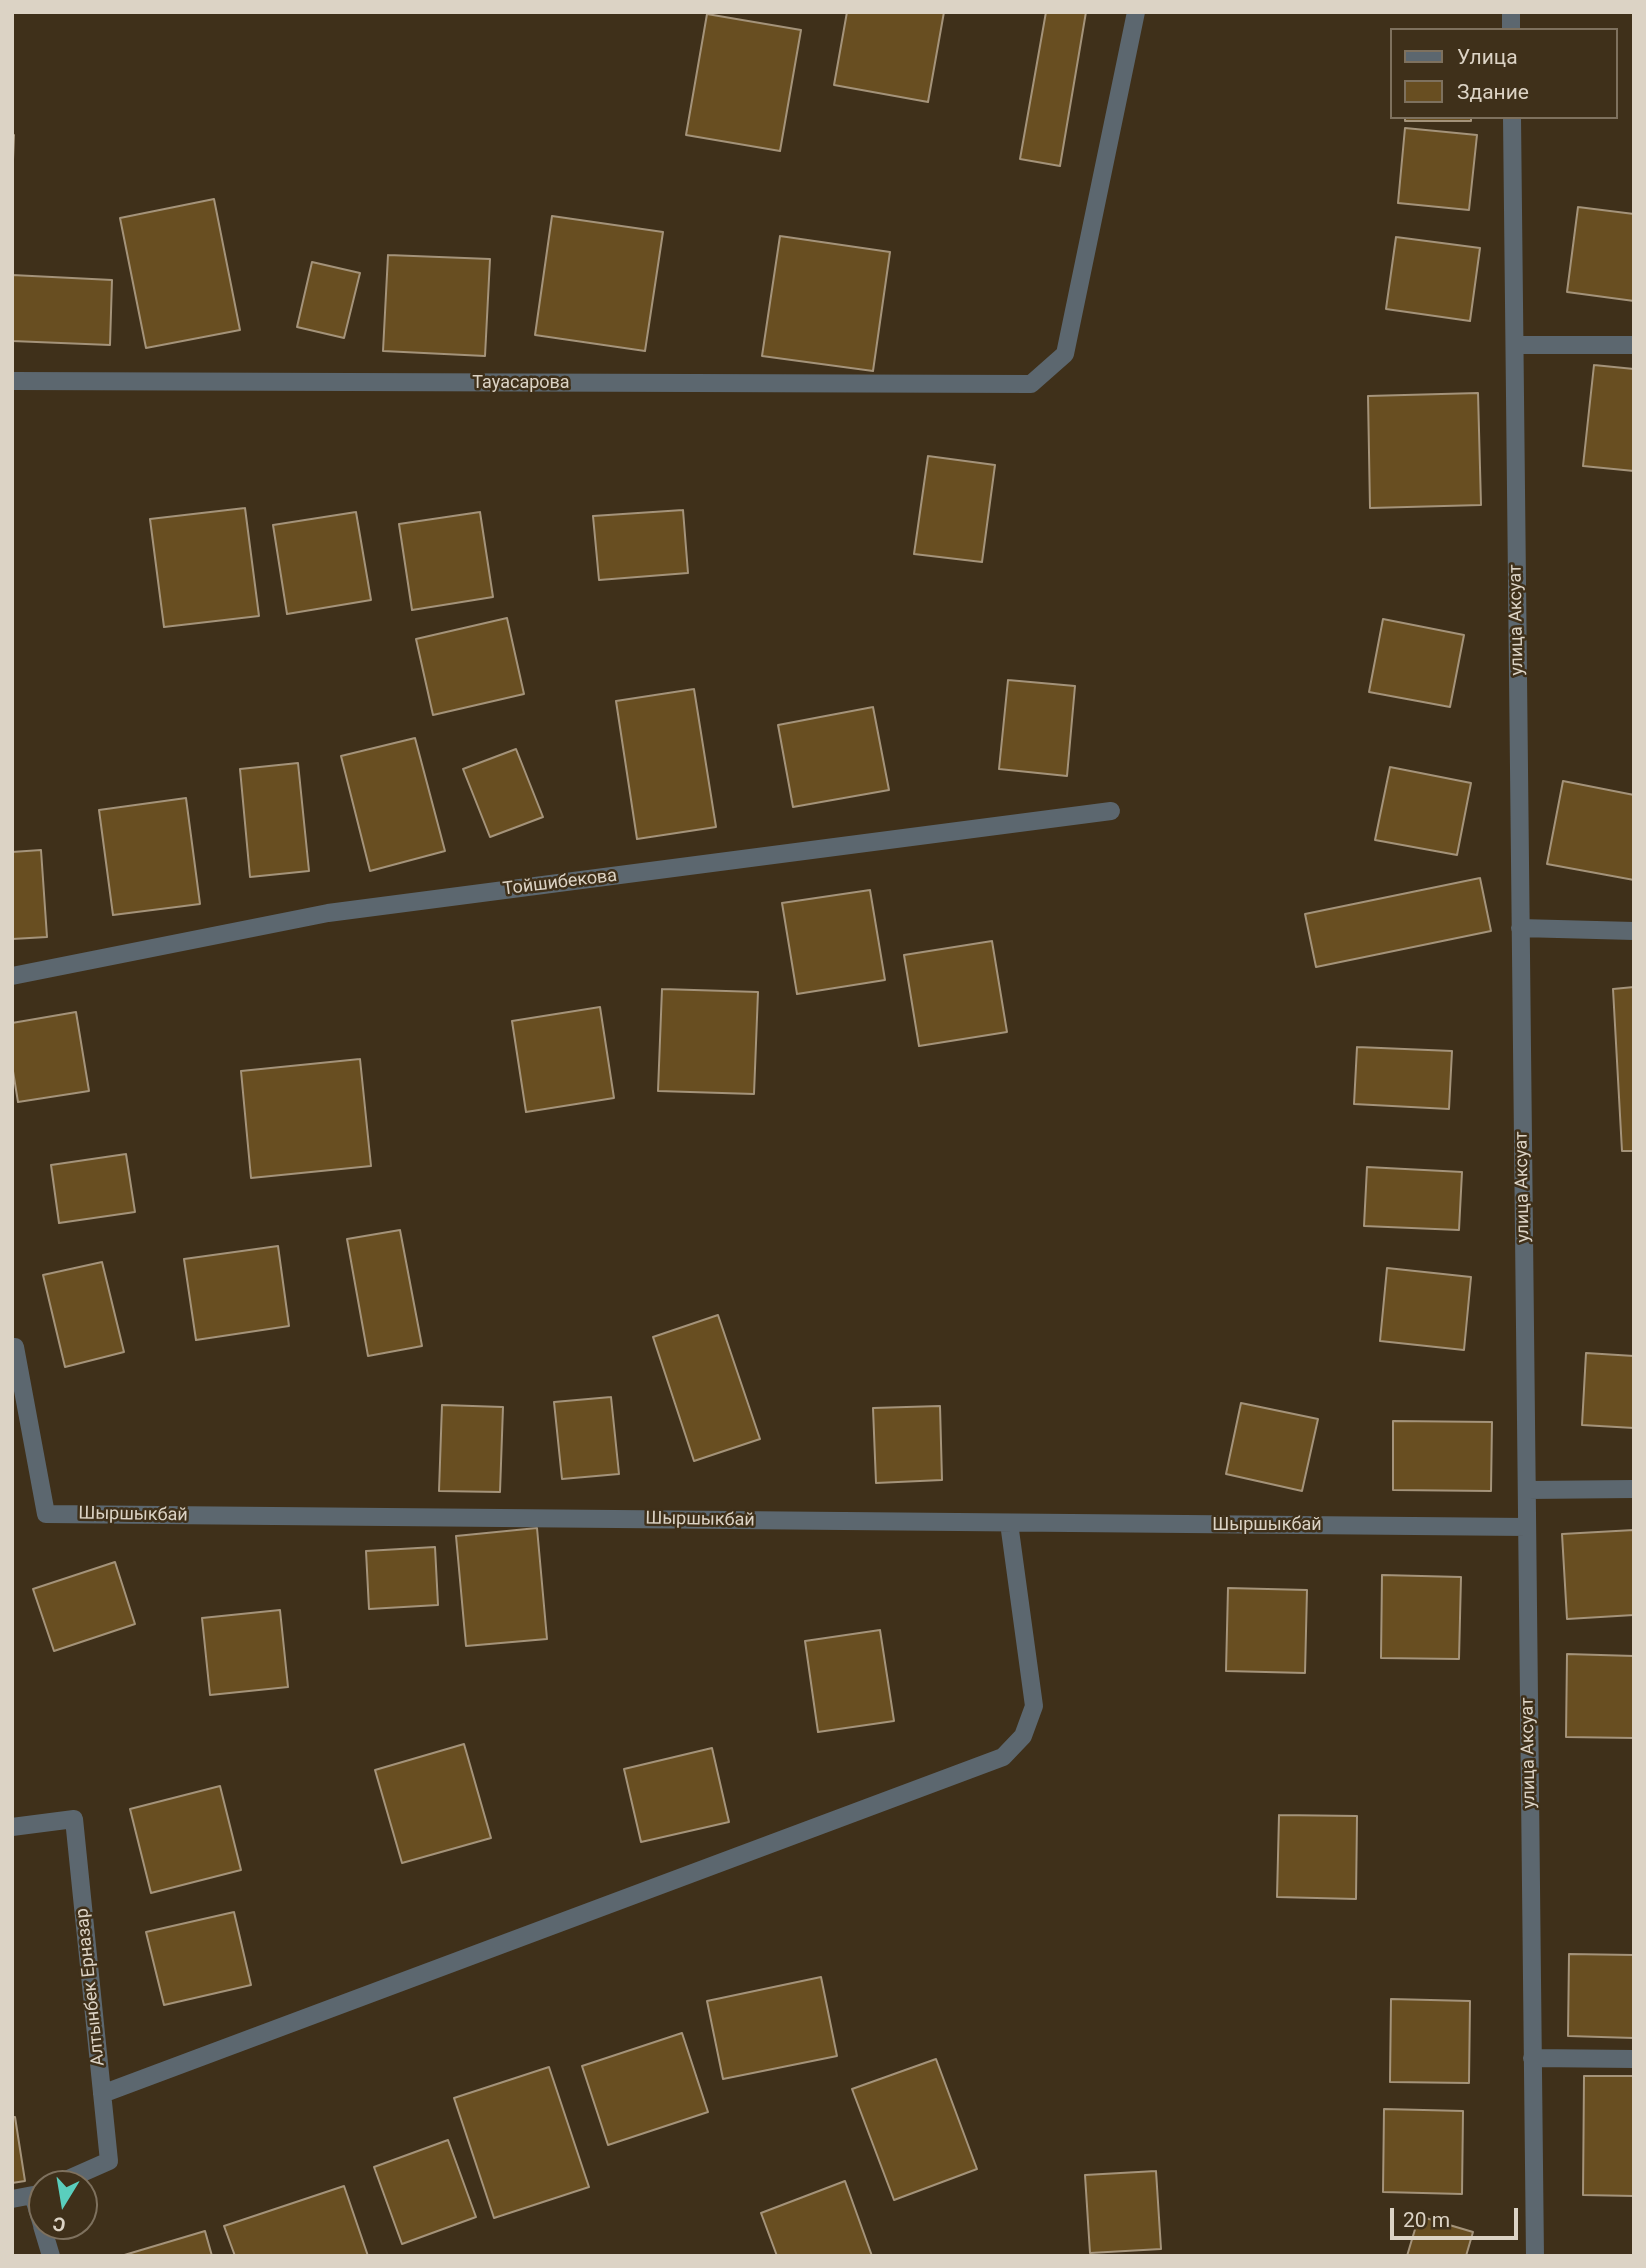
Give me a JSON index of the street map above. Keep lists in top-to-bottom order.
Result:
{
  "streets": {
    "street": [
      "Тауасарова",
      "улица Аксуат",
      "Тойшибекова",
      "Шыршыкбай",
      "Алтынбек Ерназар"
    ]
  },
  "crossings": [
    ["улица Аксуат", "Шыршыкбай"]
  ],
  "legend": ["Улица", "Здание"],
  "scale_bar": "20 m",
  "north": "bottom"
}
